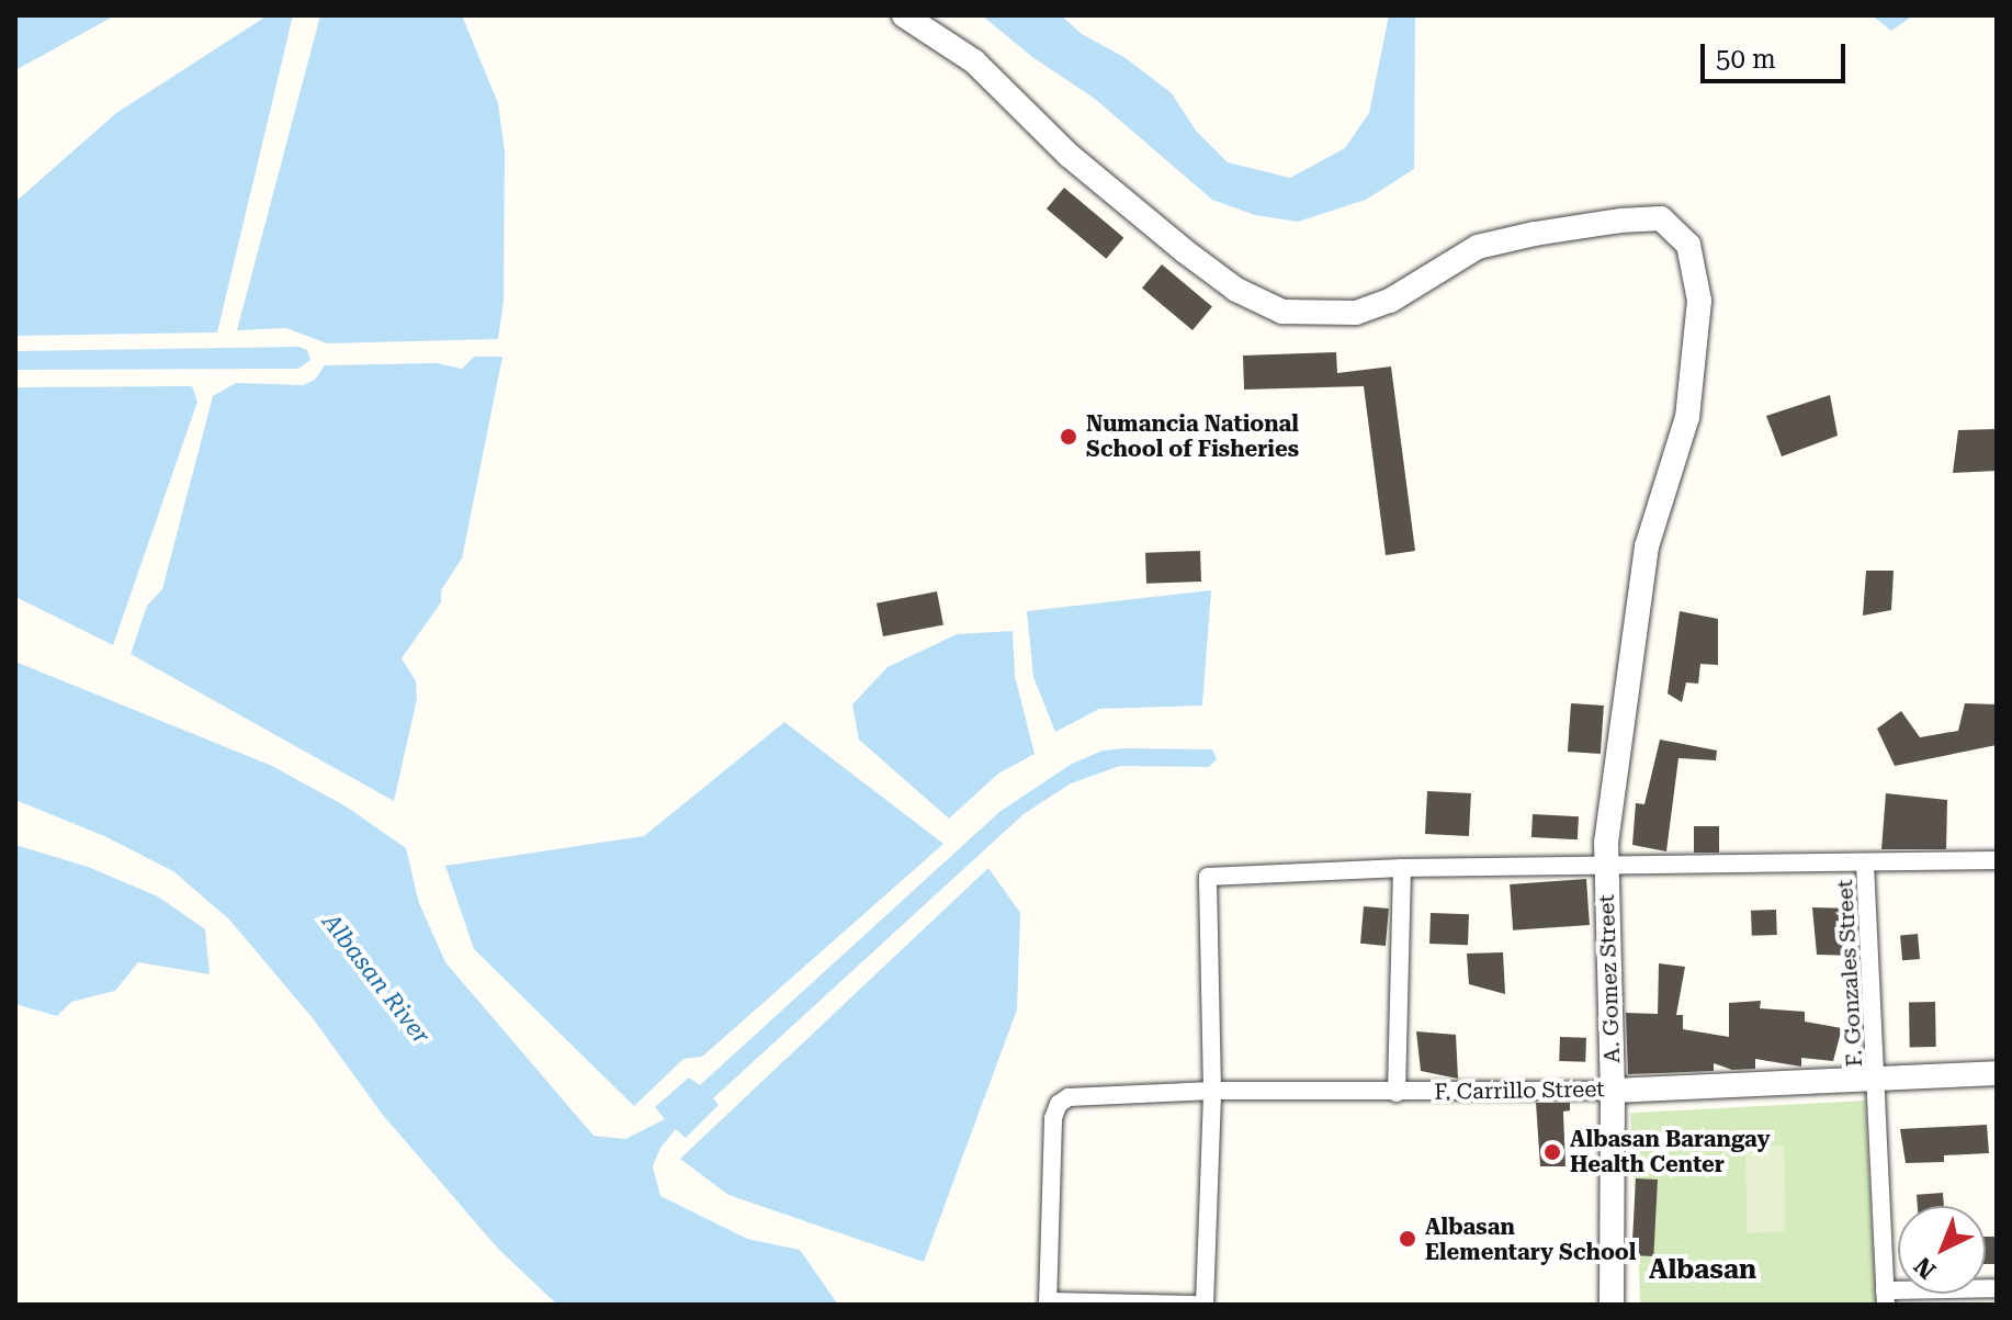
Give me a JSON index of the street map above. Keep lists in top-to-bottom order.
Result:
{
  "streets": {
    "street": ["F. Gonzales Street", "A. Gomez Street", "F. Carrillo Street"]
  },
  "crossings": [
    ["F. Gonzales Street", "F. Carrillo Street"],
    ["A. Gomez Street", "F. Carrillo Street"]
  ],
  "districts": ["Albasan"],
  "water": ["Albasan River"],
  "places": ["Numancia National School of Fisheries", "Albasan Barangay Health Center", "Albasan Elementary School"],
  "scale_bar": "50 m",
  "north": "bottom left"
}
